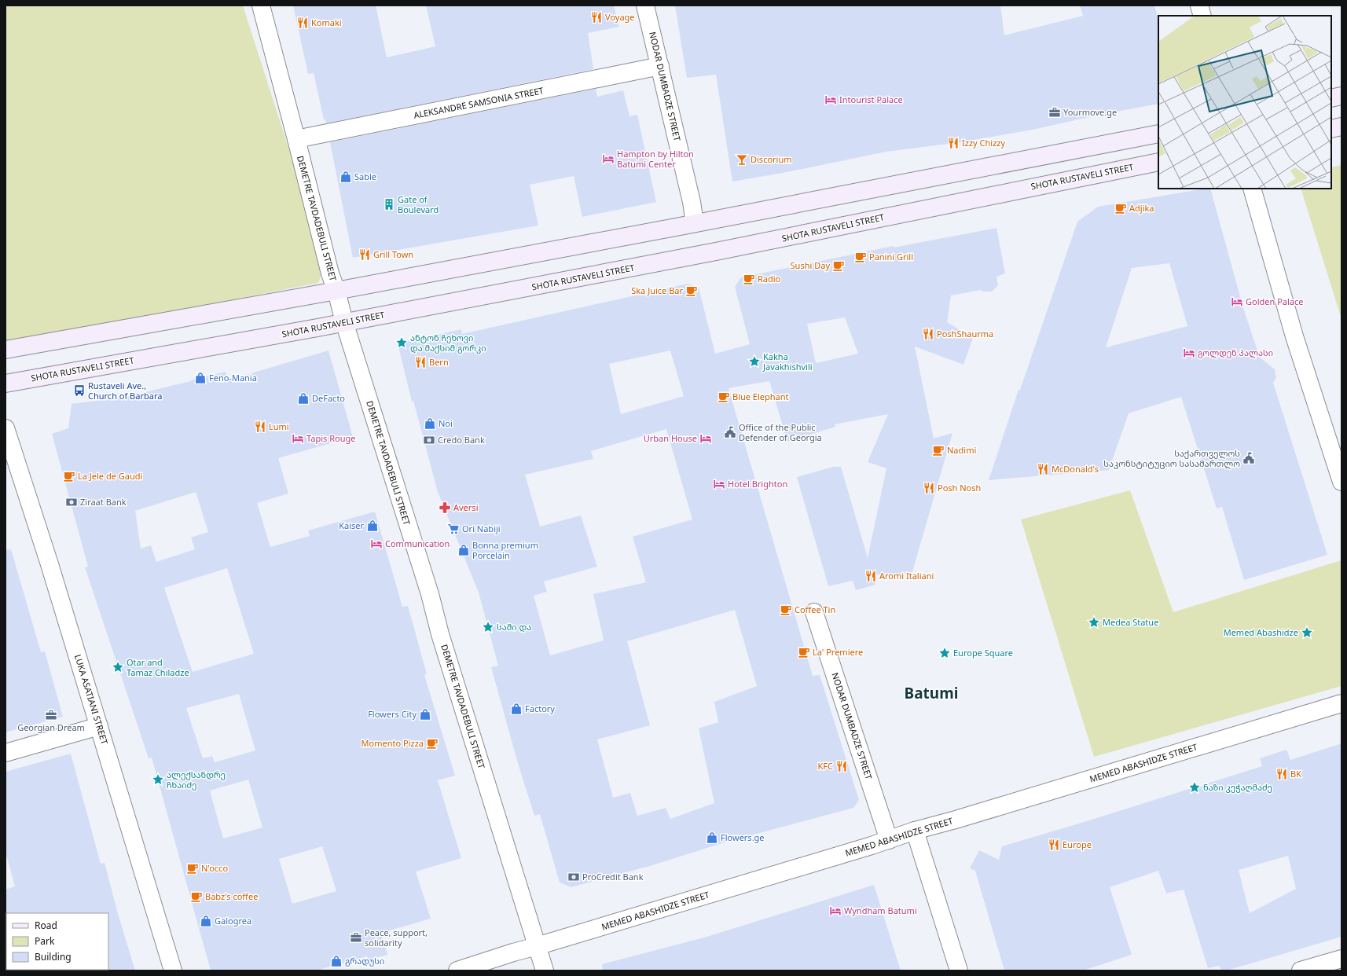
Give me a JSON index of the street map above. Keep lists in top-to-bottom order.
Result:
{
  "streets": {
    "main road": ["SHOTA RUSTAVELI STREET"],
    "street": [
      "NODAR DUMBADZE STREET",
      "ALEKSANDRE SAMSONIA STREET",
      "DEMETRE TAVDADEBULI STREET",
      "LUKA ASATIANI STREET",
      "MEMED ABASHIDZE STREET"
    ]
  },
  "crossings": [
    ["NODAR DUMBADZE STREET", "ALEKSANDRE SAMSONIA STREET"],
    ["NODAR DUMBADZE STREET", "MEMED ABASHIDZE STREET"],
    ["ALEKSANDRE SAMSONIA STREET", "DEMETRE TAVDADEBULI STREET"],
    ["SHOTA RUSTAVELI STREET", "DEMETRE TAVDADEBULI STREET"],
    ["DEMETRE TAVDADEBULI STREET", "MEMED ABASHIDZE STREET"]
  ],
  "districts": ["Batumi"],
  "places": {
    "restaurant": [
      "Voyage",
      "Komaki",
      "Izzy Chizzy",
      "Grill Town",
      "PoshShaurma",
      "Bern",
      "Lumi",
      "McDonald's",
      "Posh Nosh",
      "Aromi Italiani",
      "KFC",
      "BK",
      "Europe"
    ],
    "hotel": [
      "Intourist Palace",
      "Hampton by Hilton Batumi Center",
      "Golden Palace",
      "გოლდენ პალასი",
      "Tapis Rouge",
      "Urban House",
      "Hotel Brighton",
      "Communication",
      "Wyndham Batumi"
    ],
    "office": ["Yourmove.ge", "Georgian Dream", "Peace, support, solidarity"],
    "bar": ["Discorium"],
    "shop": [
      "Sable",
      "Feno-Mania",
      "DeFacto",
      "Noi",
      "Kaiser",
      "Bonna premium Porcelain",
      "Factory",
      "Flowers City",
      "Flowers.ge",
      "Galogrea",
      "გრადუსი"
    ],
    "building": ["Gate of Boulevard"],
    "cafe": [
      "Adjika",
      "Panini Grill",
      "Sushi Day",
      "Radio",
      "Ska Juice Bar",
      "Blue Elephant",
      "Nadimi",
      "La Jele de Gaudi",
      "Coffee Tin",
      "La' Premiere",
      "Momento Pizza",
      "N'occo",
      "Babz's coffee"
    ],
    "place": [
      "ანტონ ჩეხოვი და მაქსიმ გორკი",
      "Kakha Javakhishvili",
      "Medea Statue",
      "სამი და",
      "Memed Abashidze",
      "Europe Square",
      "Otar and Tamaz Chiladze",
      "ალექსანდრე ჩხაიძე",
      "ნაზი კეჭაღმაძე"
    ],
    "bus stop": ["Rustaveli Ave., Church of Barbara"],
    "public building": ["Office of the Public Defender of Georgia", "საქართველოს საკონსტიტუციო სასამართლო"],
    "bank": ["Credo Bank", "Ziraat Bank", "ProCredit Bank"],
    "pharmacy": ["Aversi"],
    "supermarket": ["Ori Nabiji"]
  },
  "legend": ["Road", "Park", "Building"]
}
